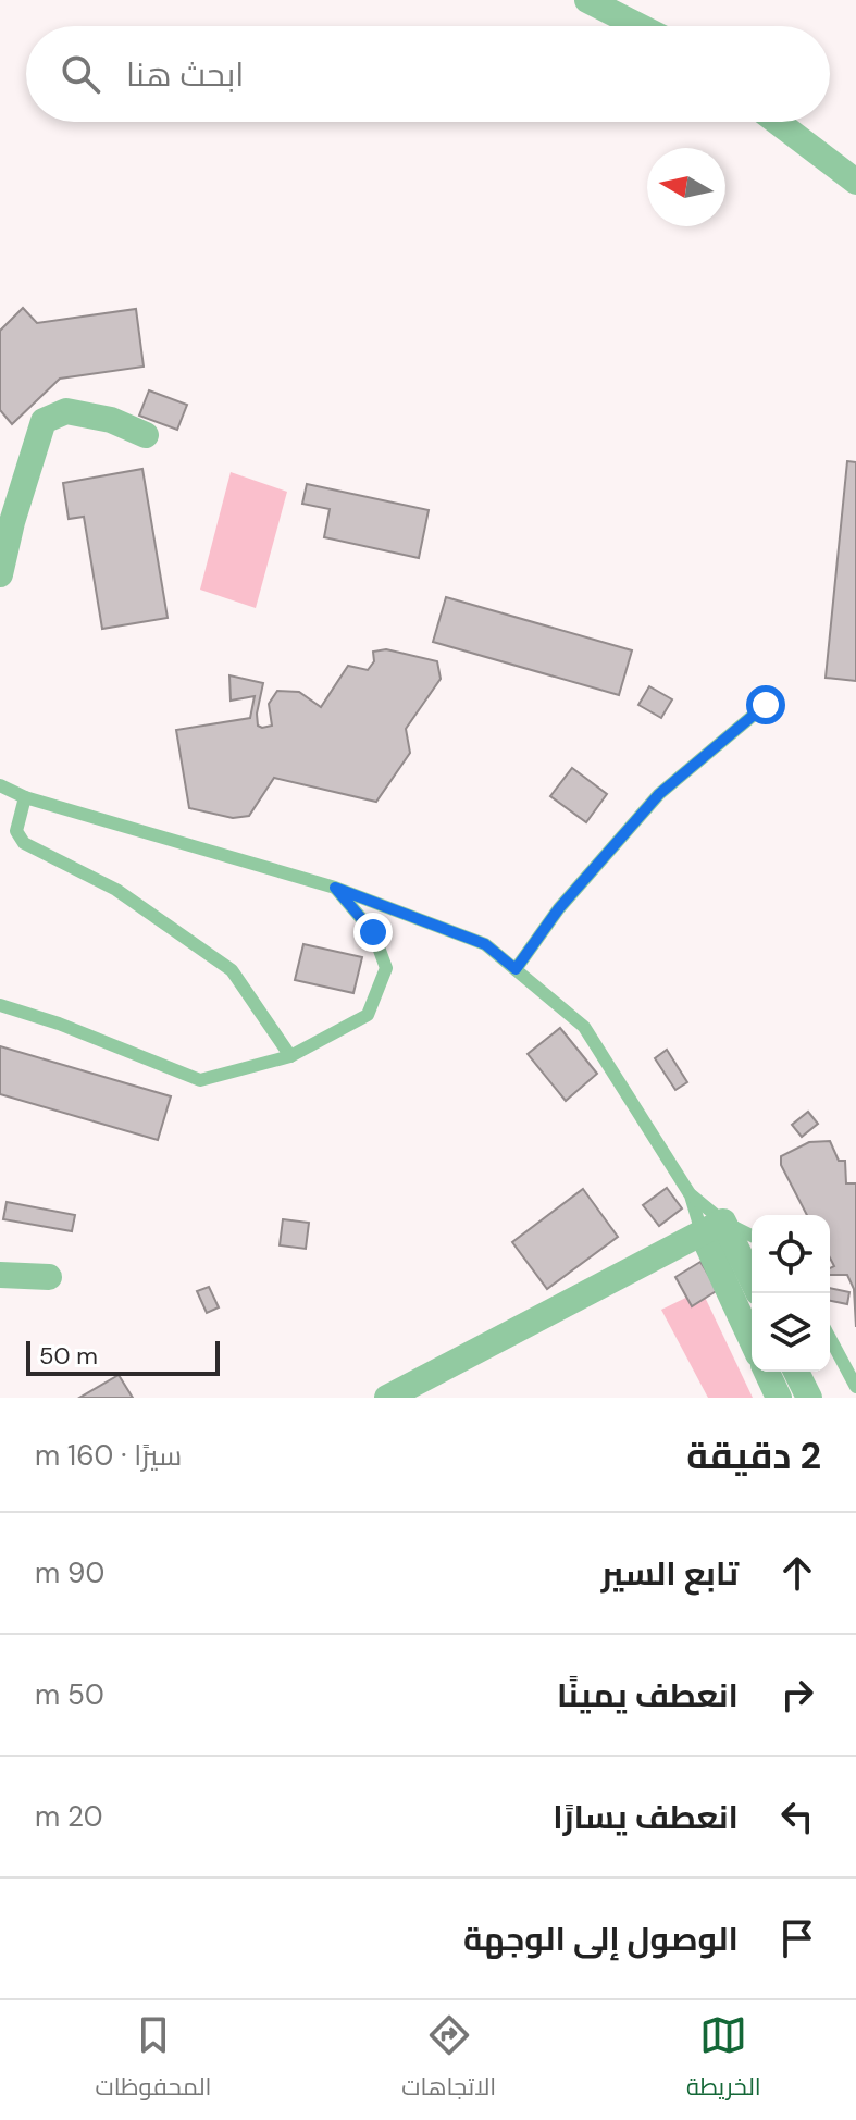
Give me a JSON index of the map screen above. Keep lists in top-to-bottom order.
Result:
{
  "scale_bar": "50 m",
  "north": "left",
  "page": {
    "search": "ابحث هنا",
    "scale": "50 m",
    "heading": ["2 دقيقة", "سيرًا · 160 m"],
    "list": [
      ["تابع السير", "90 m"],
      ["انعطف يمينًا", "50 m"],
      ["انعطف يسارًا", "20 m"],
      "الوصول إلى الوجهة"
    ],
    "nav": ["الخريطة", "الاتجاهات", "المحفوظات"]
  }
}
